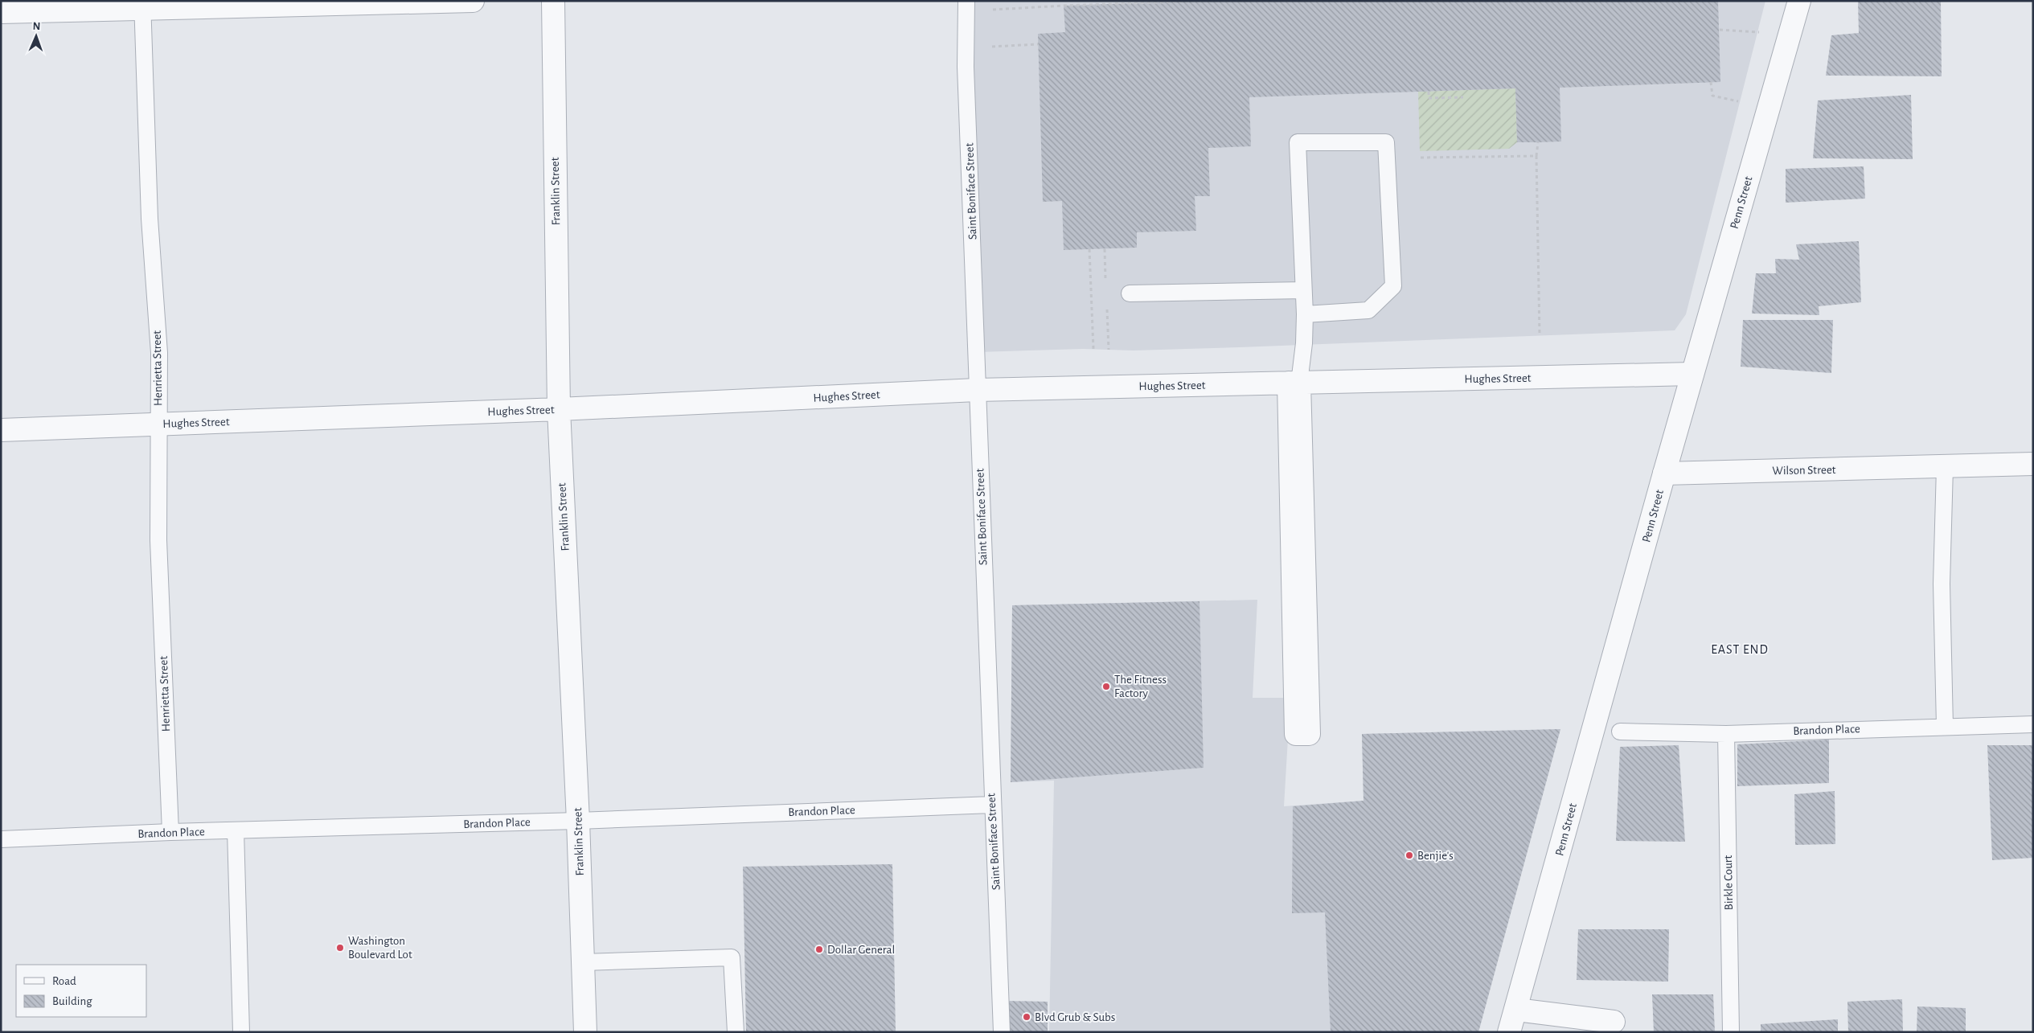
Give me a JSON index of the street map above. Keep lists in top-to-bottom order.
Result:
{
  "streets": {
    "street": [
      "Franklin Street",
      "Penn Street",
      "Hughes Street",
      "Wilson Street"
    ],
    "lane": [
      "Saint Boniface Street",
      "Henrietta Street",
      "Brandon Place",
      "Birkle Court"
    ]
  },
  "crossings": [
    ["Franklin Street", "Hughes Street"],
    ["Franklin Street", "Brandon Place"],
    ["Saint Boniface Street", "Hughes Street"],
    ["Saint Boniface Street", "Brandon Place"],
    ["Penn Street", "Hughes Street"],
    ["Penn Street", "Wilson Street"],
    ["Henrietta Street", "Hughes Street"],
    ["Henrietta Street", "Brandon Place"],
    ["Brandon Place", "Birkle Court"]
  ],
  "districts": ["EAST END"],
  "places": [
    "The Fitness Factory",
    "Benjie's",
    "Washington Boulevard Lot",
    "Dollar General",
    "Blvd Grub & Subs"
  ],
  "legend": ["Road", "Building"],
  "north": "top"
}
